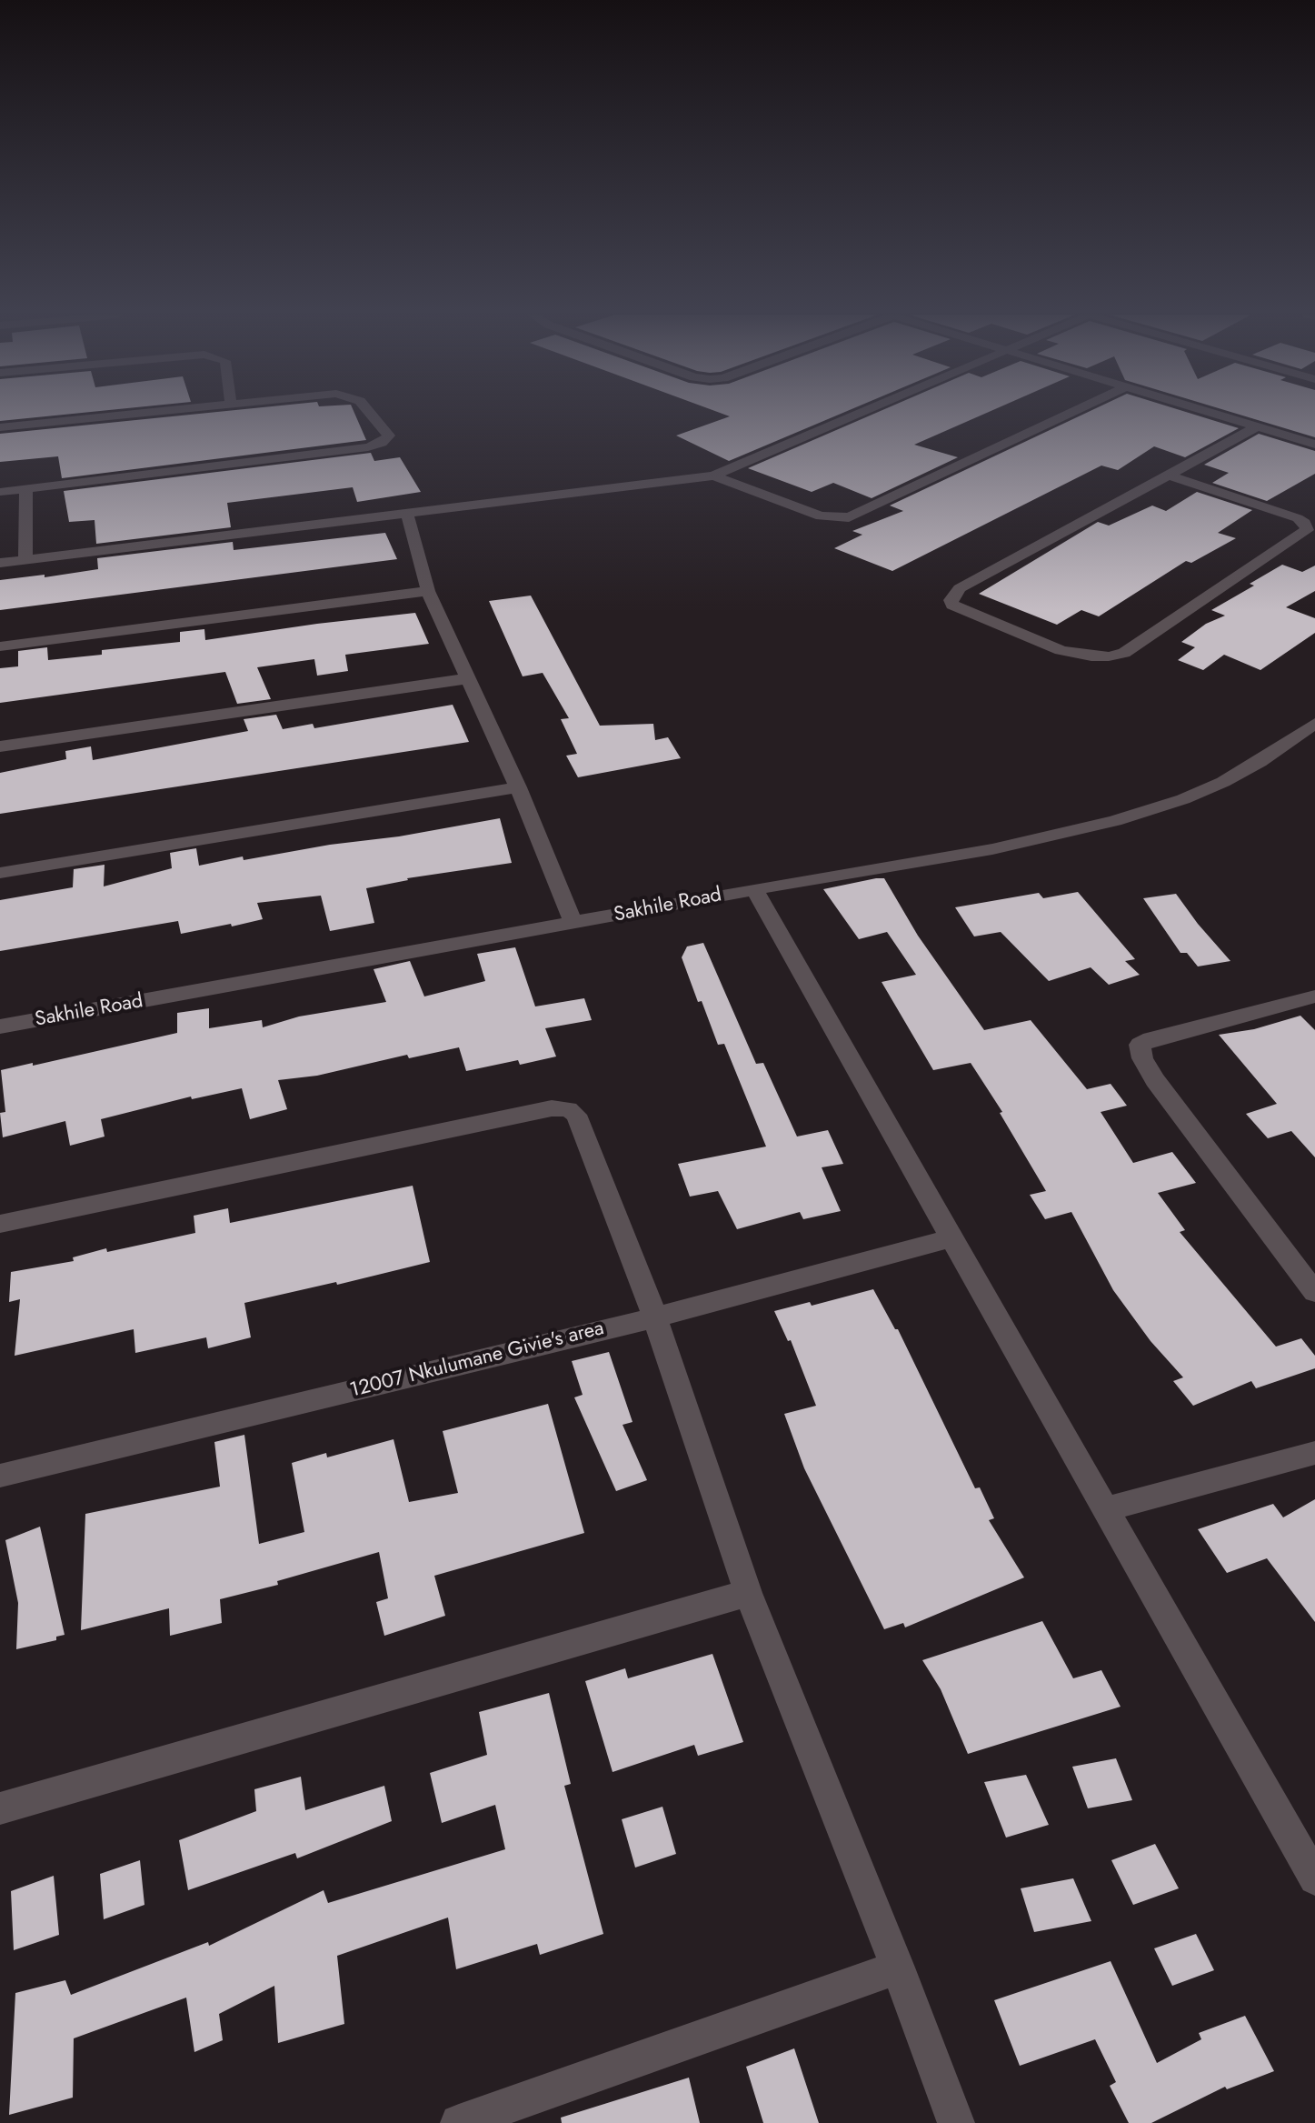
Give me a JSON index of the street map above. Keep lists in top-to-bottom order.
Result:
{
  "streets": {
    "street": ["Sakhile Road", "12007 Nkulumane Givie's area"]
  }
}
